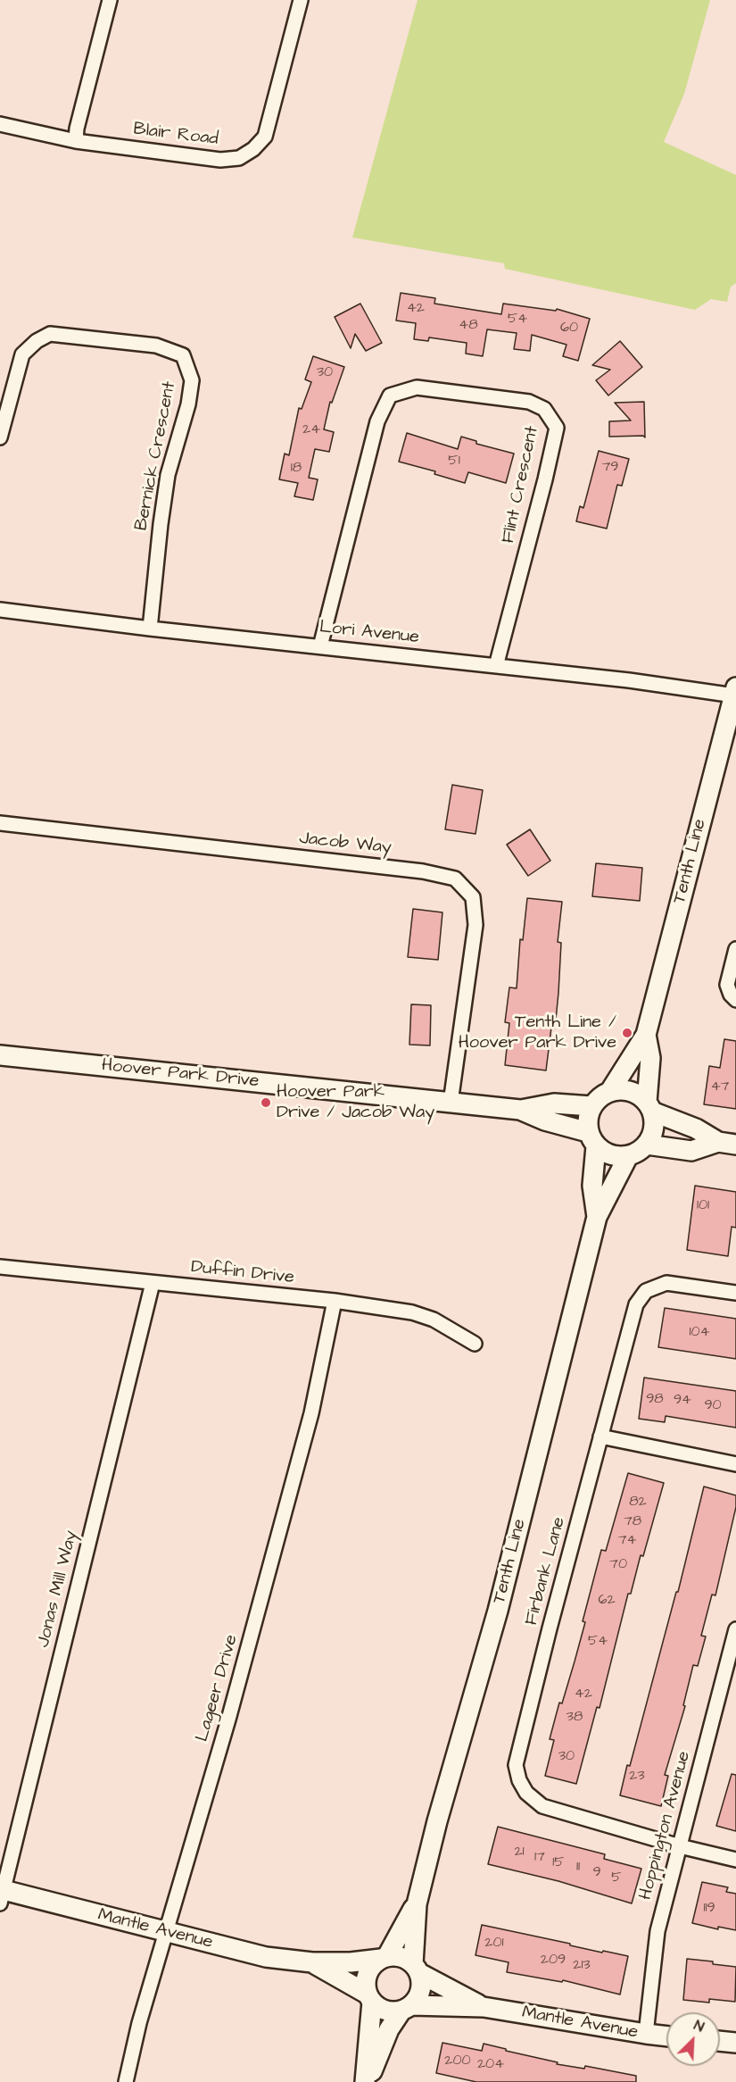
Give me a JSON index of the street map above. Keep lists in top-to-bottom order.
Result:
{
  "streets": {
    "street": [
      "Blair Road",
      "Bernick Crescent",
      "Flint Crescent",
      "Lori Avenue",
      "Jacob Way",
      "Tenth Line",
      "Hoover Park Drive",
      "Duffin Drive",
      "Firbank Lane",
      "Jonas Mill Way",
      "Lageer Drive",
      "Hoppington Avenue",
      "Mantle Avenue"
    ]
  },
  "crossings": [
    ["Bernick Crescent", "Lori Avenue"],
    ["Flint Crescent", "Lori Avenue"],
    ["Lori Avenue", "Tenth Line"],
    ["Jacob Way", "Hoover Park Drive"],
    ["Tenth Line", "Hoover Park Drive"],
    ["Tenth Line", "Mantle Avenue"],
    ["Duffin Drive", "Jonas Mill Way"],
    ["Duffin Drive", "Lageer Drive"],
    ["Firbank Lane", "Hoppington Avenue"],
    ["Jonas Mill Way", "Mantle Avenue"],
    ["Lageer Drive", "Mantle Avenue"],
    ["Hoppington Avenue", "Mantle Avenue"]
  ],
  "places": ["Tenth Line / Hoover Park Drive", "Hoover Park Drive / Jacob Way"],
  "house_numbers": [
    "42",
    "54",
    "48",
    "60",
    "30",
    "24",
    "51",
    "79",
    "18",
    "47",
    "101",
    "104",
    "98",
    "94",
    "90",
    "82",
    "78",
    "74",
    "70",
    "62",
    "54",
    "42",
    "38",
    "30",
    "23",
    "21",
    "17",
    "15",
    "11",
    "9",
    "5",
    "119",
    "201",
    "209",
    "213",
    "200",
    "204"
  ],
  "north": "top right"
}
